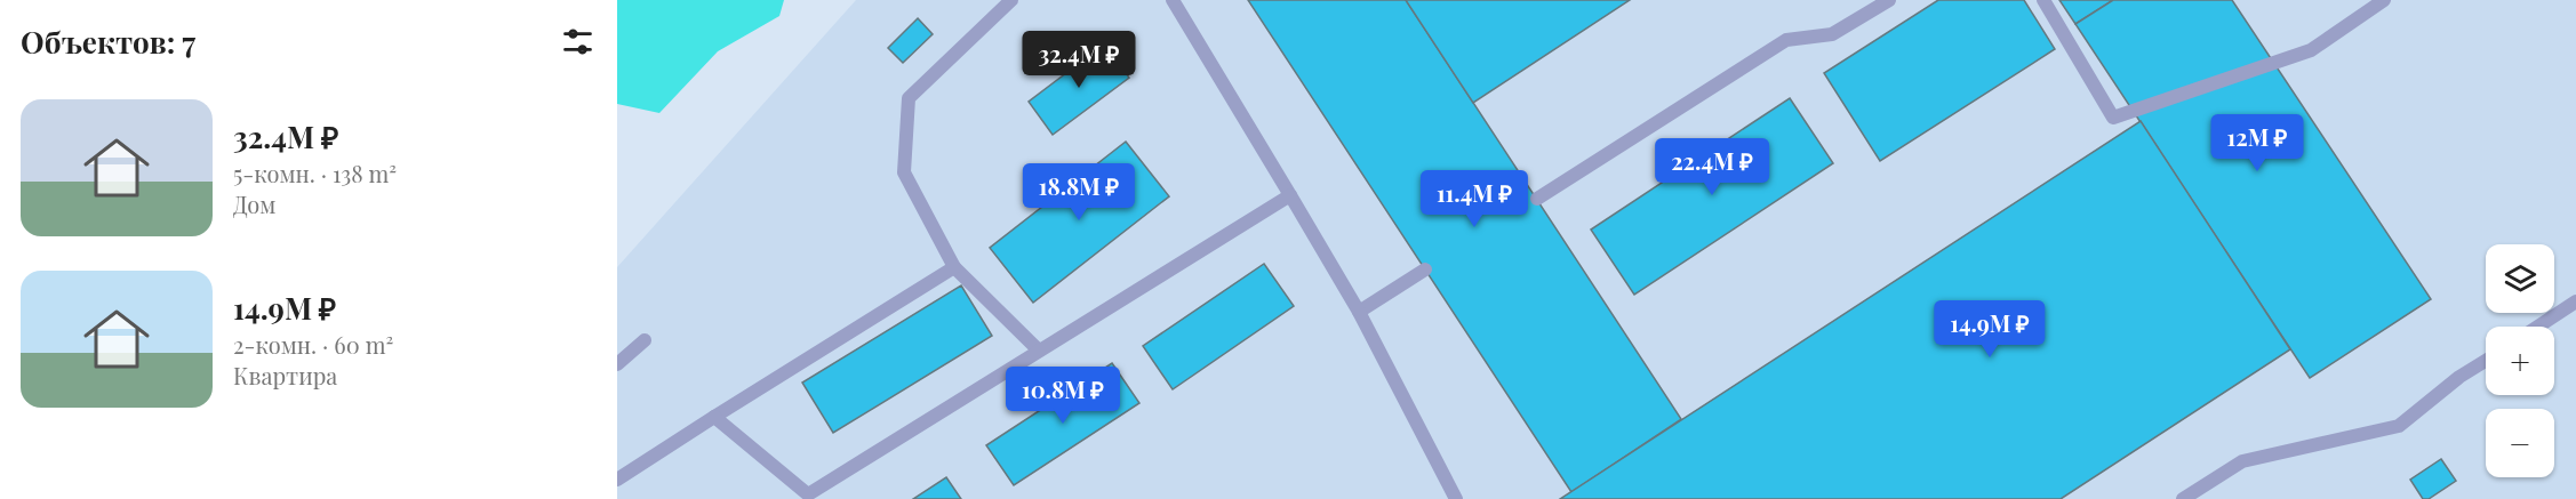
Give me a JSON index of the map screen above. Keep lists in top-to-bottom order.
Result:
{
  "page": {
    "heading": "Объектов: 7",
    "price": [
      "32.4M ₽",
      "12M ₽",
      "22.4M ₽",
      "18.8M ₽",
      "11.4M ₽",
      "14.9M ₽",
      "10.8M ₽"
    ],
    "list": [
      {
        "name": "32.4M ₽",
        "note": "5-комн. · 138 m² · Дом"
      },
      {
        "name": "14.9M ₽",
        "note": "2-комн. · 60 m² · Квартира"
      }
    ],
    "map_buttons": ["+", "−"]
  }
}
